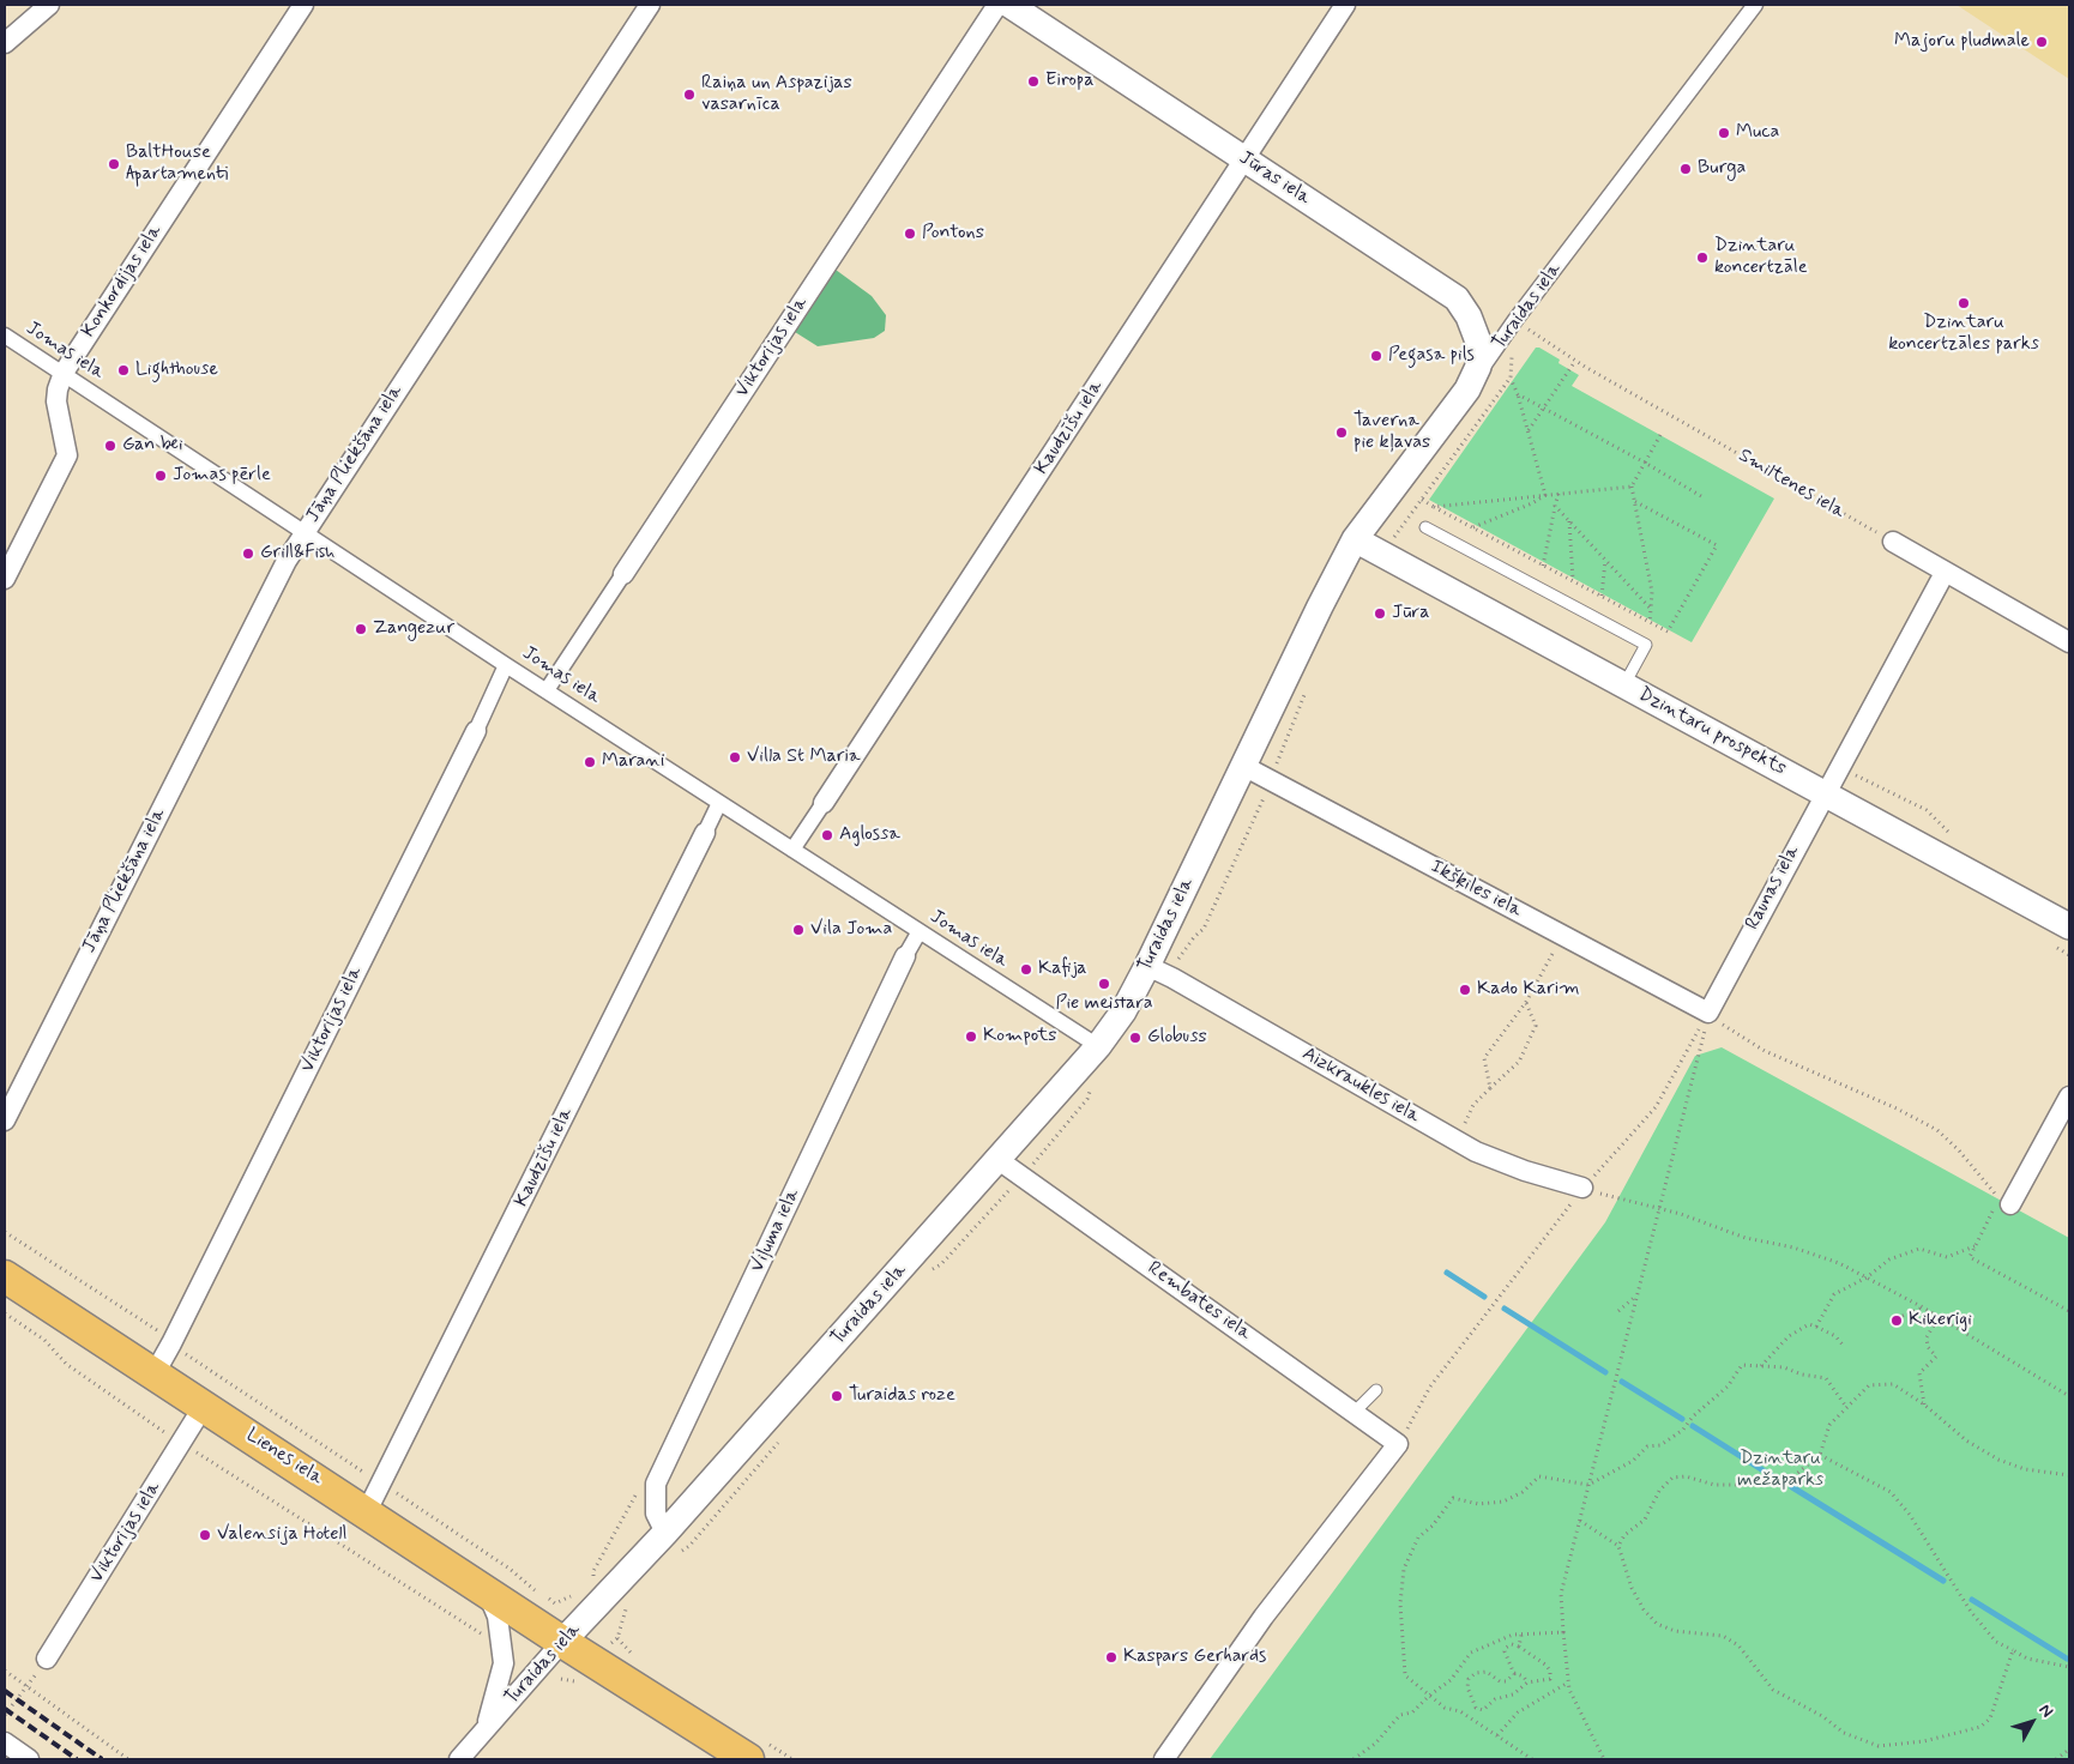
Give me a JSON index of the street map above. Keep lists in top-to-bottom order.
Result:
{
  "streets": {
    "main road": ["Lienes iela"],
    "street": [
      "Jūras iela",
      "Konkordijas iela",
      "Turaidas iela",
      "Viktorijas iela",
      "Jomas iela",
      "Kaudzīšu iela",
      "Jāņa Pliekšāna iela",
      "Dzintaru prospekts",
      "Raunas iela",
      "Ikšķiles iela",
      "Aizkraukles iela",
      "Viļuma iela",
      "Rembates iela"
    ],
    "path": ["Smiltenes iela"]
  },
  "crossings": [
    ["Jūras iela", "Turaidas iela"],
    ["Jūras iela", "Kaudzīšu iela"],
    ["Konkordijas iela", "Jomas iela"],
    ["Turaidas iela", "Jomas iela"],
    ["Turaidas iela", "Smiltenes iela"],
    ["Turaidas iela", "Dzintaru prospekts"],
    ["Turaidas iela", "Ikšķiles iela"],
    ["Turaidas iela", "Aizkraukles iela"],
    ["Turaidas iela", "Viļuma iela"],
    ["Turaidas iela", "Rembates iela"],
    ["Turaidas iela", "Lienes iela"],
    ["Viktorijas iela", "Jomas iela"],
    ["Viktorijas iela", "Lienes iela"],
    ["Jomas iela", "Kaudzīšu iela"],
    ["Jomas iela", "Jāņa Pliekšāna iela"],
    ["Jomas iela", "Viļuma iela"],
    ["Kaudzīšu iela", "Lienes iela"],
    ["Dzintaru prospekts", "Raunas iela"],
    ["Raunas iela", "Ikšķiles iela"]
  ],
  "parks": ["Dzintaru mežaparks"],
  "places": [
    "Majoru pludmale",
    "Eiropa",
    "Raiņa un Aspazijas vasarnīca",
    "Muca",
    "BaltHouse Apartamenti",
    "Burga",
    "Pontons",
    "Dzintaru koncertzāle",
    "Dzintaru koncertzāles parks",
    "Pegasa pils",
    "Lighthouse",
    "Taverna pie kļavas",
    "Gan bei",
    "Jomas pērle",
    "Grill&Fish",
    "Jūra",
    "Zangezur",
    "Villa St Maria",
    "Marani",
    "Aglossa",
    "Vila Joma",
    "Kafija",
    "Pie meistara",
    "Kado Karim",
    "Kompots",
    "Globuss",
    "Kikerigi",
    "Turaidas roze",
    "Valensija Hotell",
    "Kaspars Gerhards"
  ],
  "north": "top right"
}
